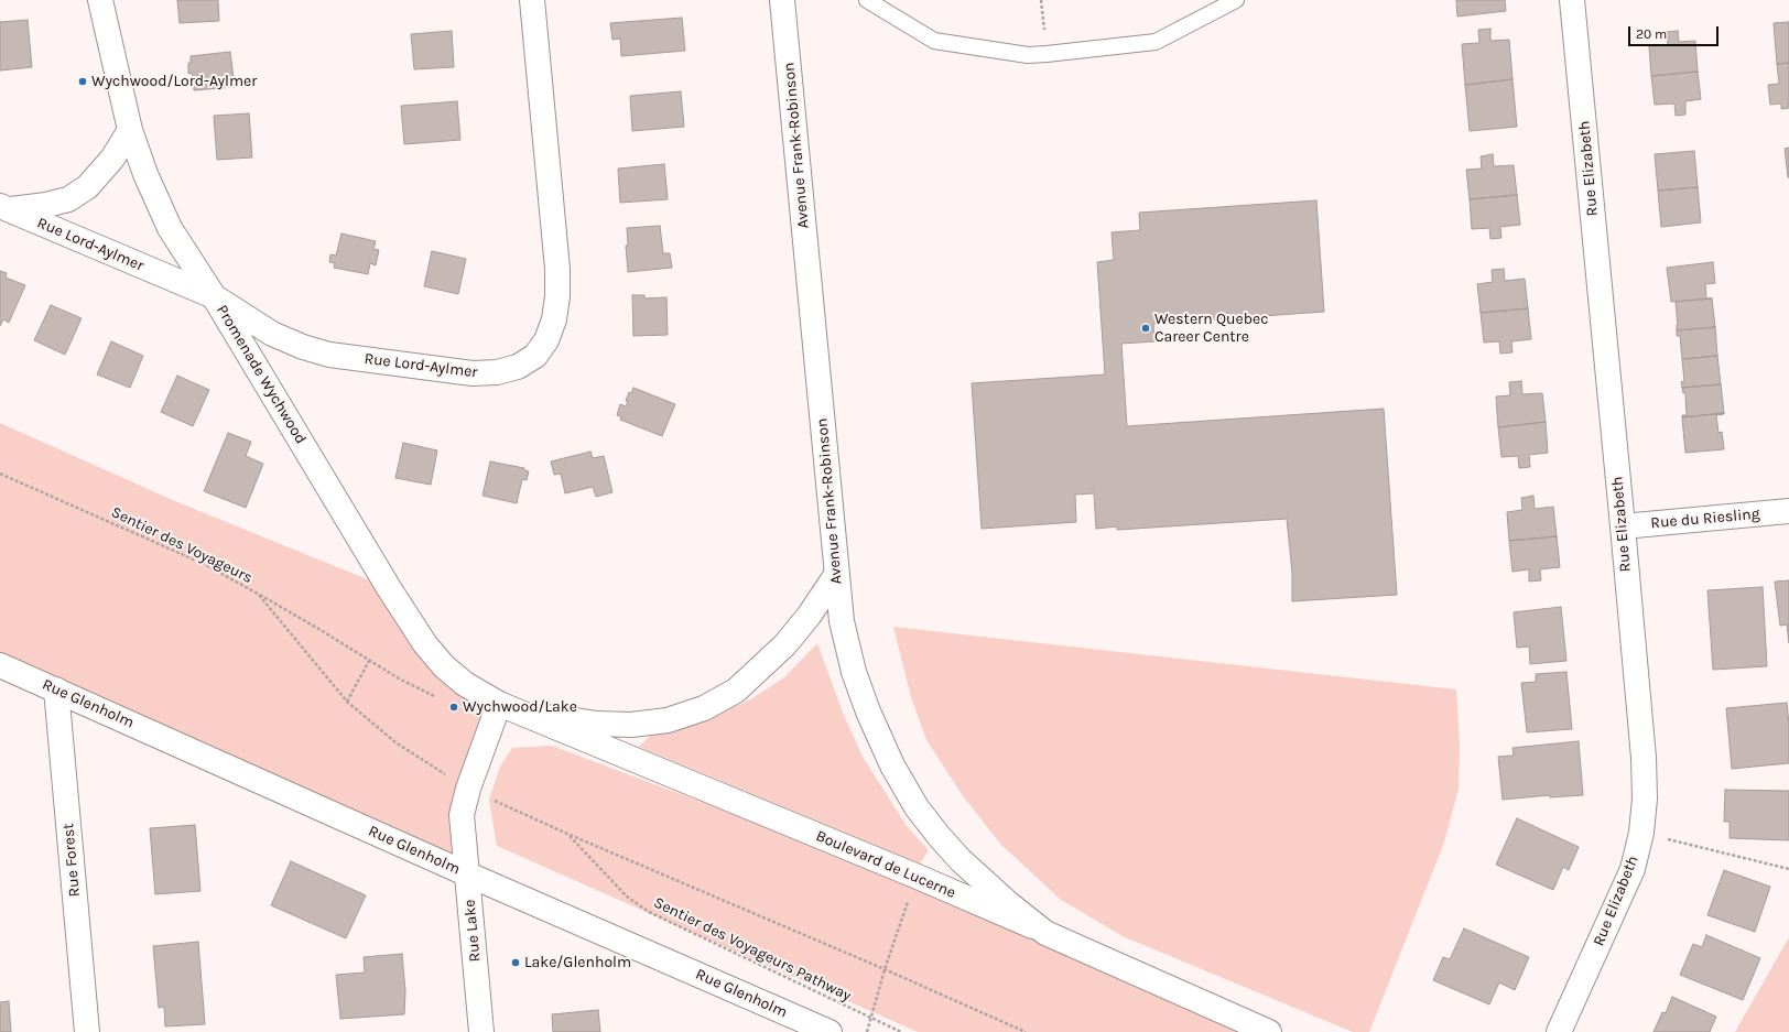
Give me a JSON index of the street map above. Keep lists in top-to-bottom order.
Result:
{
  "streets": {
    "street": [
      "Avenue Frank-Robinson",
      "Rue Elizabeth",
      "Rue Lord-Aylmer",
      "Promenade Wychwood",
      "Rue du Riesling",
      "Rue Glenholm",
      "Rue Forest",
      "Boulevard de Lucerne",
      "Rue Lake"
    ],
    "path": ["Sentier des Voyageurs", "Sentier des Voyageurs Pathway"]
  },
  "crossings": [
    ["Avenue Frank-Robinson", "Boulevard de Lucerne"],
    ["Rue Elizabeth", "Rue du Riesling"],
    ["Rue Lord-Aylmer", "Promenade Wychwood"],
    ["Promenade Wychwood", "Boulevard de Lucerne"],
    ["Promenade Wychwood", "Rue Lake"],
    ["Sentier des Voyageurs", "Rue Lake"],
    ["Sentier des Voyageurs", "Sentier des Voyageurs Pathway"],
    ["Rue Glenholm", "Rue Forest"],
    ["Rue Glenholm", "Rue Lake"],
    ["Boulevard de Lucerne", "Rue Lake"]
  ],
  "places": [
    "Wychwood/Lord-Aylmer",
    "Western Quebec Career Centre",
    "Wychwood/Lake",
    "Lake/Glenholm"
  ],
  "scale_bar": "20 m"
}
